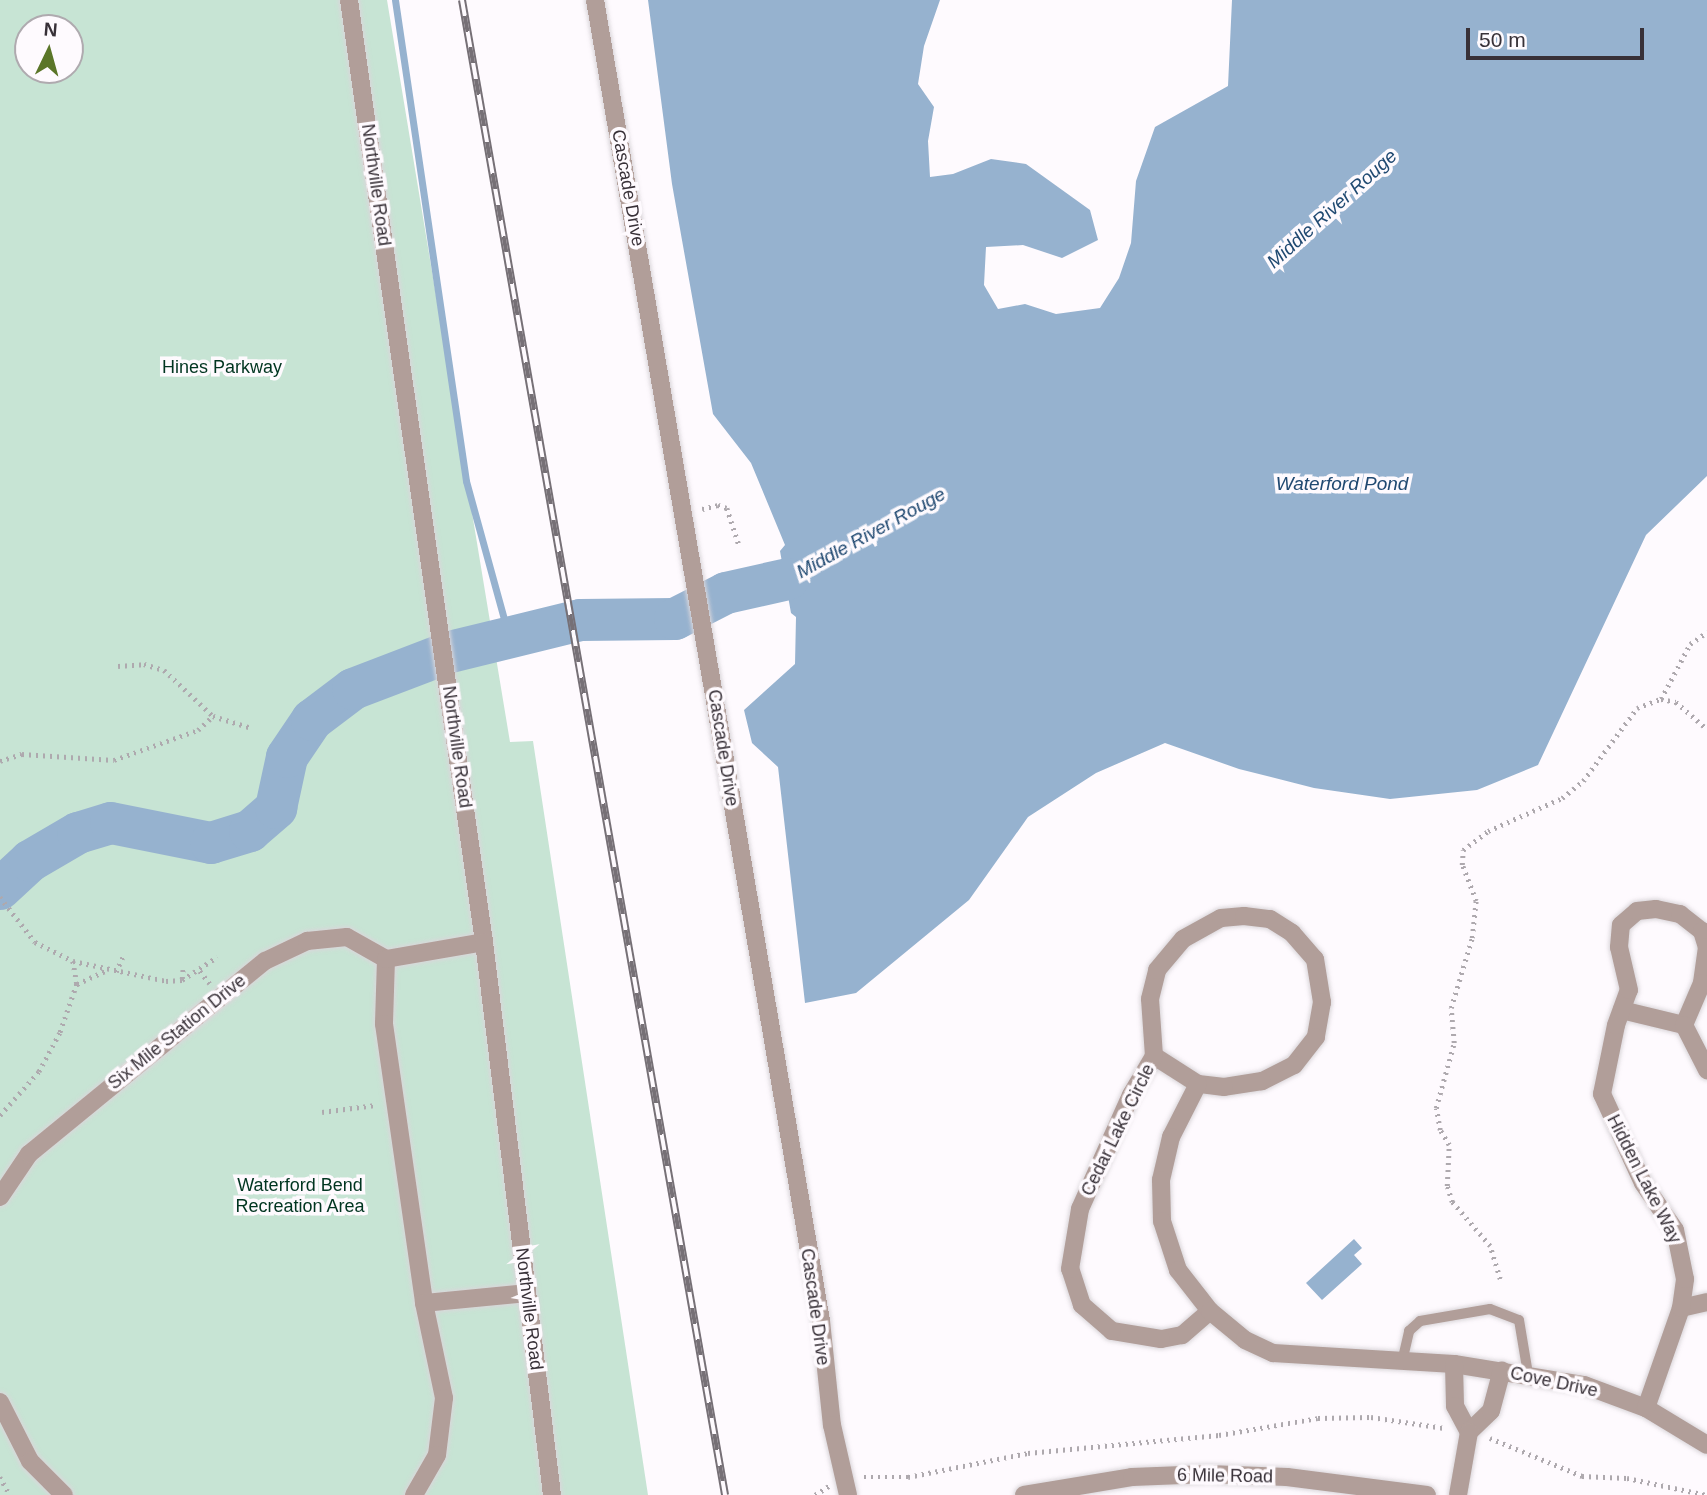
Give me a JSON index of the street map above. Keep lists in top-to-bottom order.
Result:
{
  "streets": {
    "street": [
      "Northville Road",
      "Cascade Drive",
      "Six Mile Station Drive",
      "Cedar Lake Circle",
      "Hidden Lake Way",
      "Cove Drive",
      "6 Mile Road"
    ]
  },
  "crossings": [
    ["Hidden Lake Way", "Cove Drive"]
  ],
  "water": ["Middle River Rouge", "Waterford Pond"],
  "parks": ["Hines Parkway", "Waterford Bend Recreation Area"],
  "scale_bar": "50 m",
  "north": "top"
}
